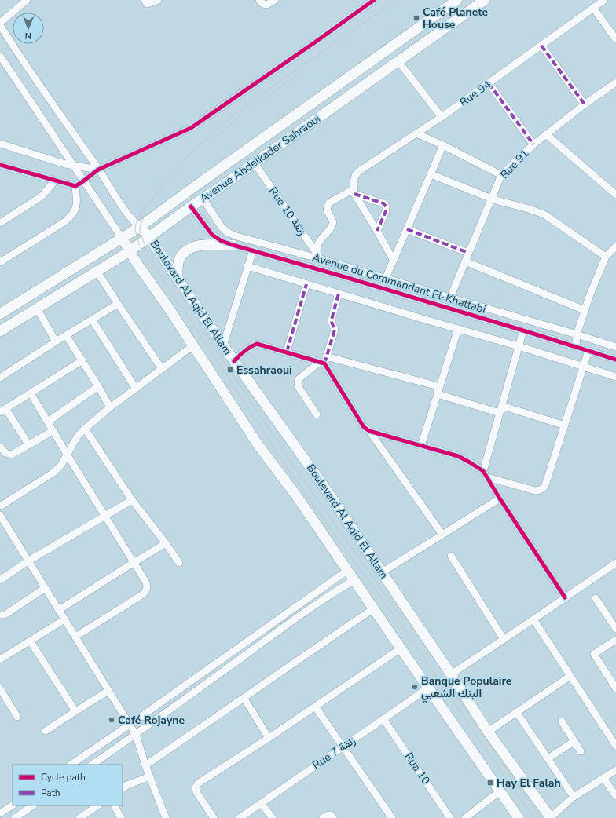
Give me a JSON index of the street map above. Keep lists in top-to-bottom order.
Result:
{
  "streets": {
    "main road": ["Avenue Abdelkader Sahraoui", "Boulevard Al Aqid El Allam"],
    "street": [
      "Rue 94",
      "Rue 91",
      "Rue 10 زنقة",
      "Avenue du Commandant El-Khattabi",
      "Rue 7 زنقة",
      "Rua 10"
    ]
  },
  "crossings": [
    ["Avenue Abdelkader Sahraoui", "Rue 10 زنقة"],
    ["Avenue Abdelkader Sahraoui", "Avenue du Commandant El-Khattabi"],
    ["Avenue Abdelkader Sahraoui", "Boulevard Al Aqid El Allam"],
    ["Rue 91", "Avenue du Commandant El-Khattabi"],
    ["Rue 10 زنقة", "Avenue du Commandant El-Khattabi"],
    ["Rue 7 زنقة", "Rua 10"]
  ],
  "places": {
    "transit": ["Café Planete House", "Essahraoui", "Hay El Falah"],
    "other": ["Banque Populaire البنك الشعبي", "Café Rojayne"]
  },
  "legend": ["Cycle path", "Path"],
  "north": "bottom"
}
